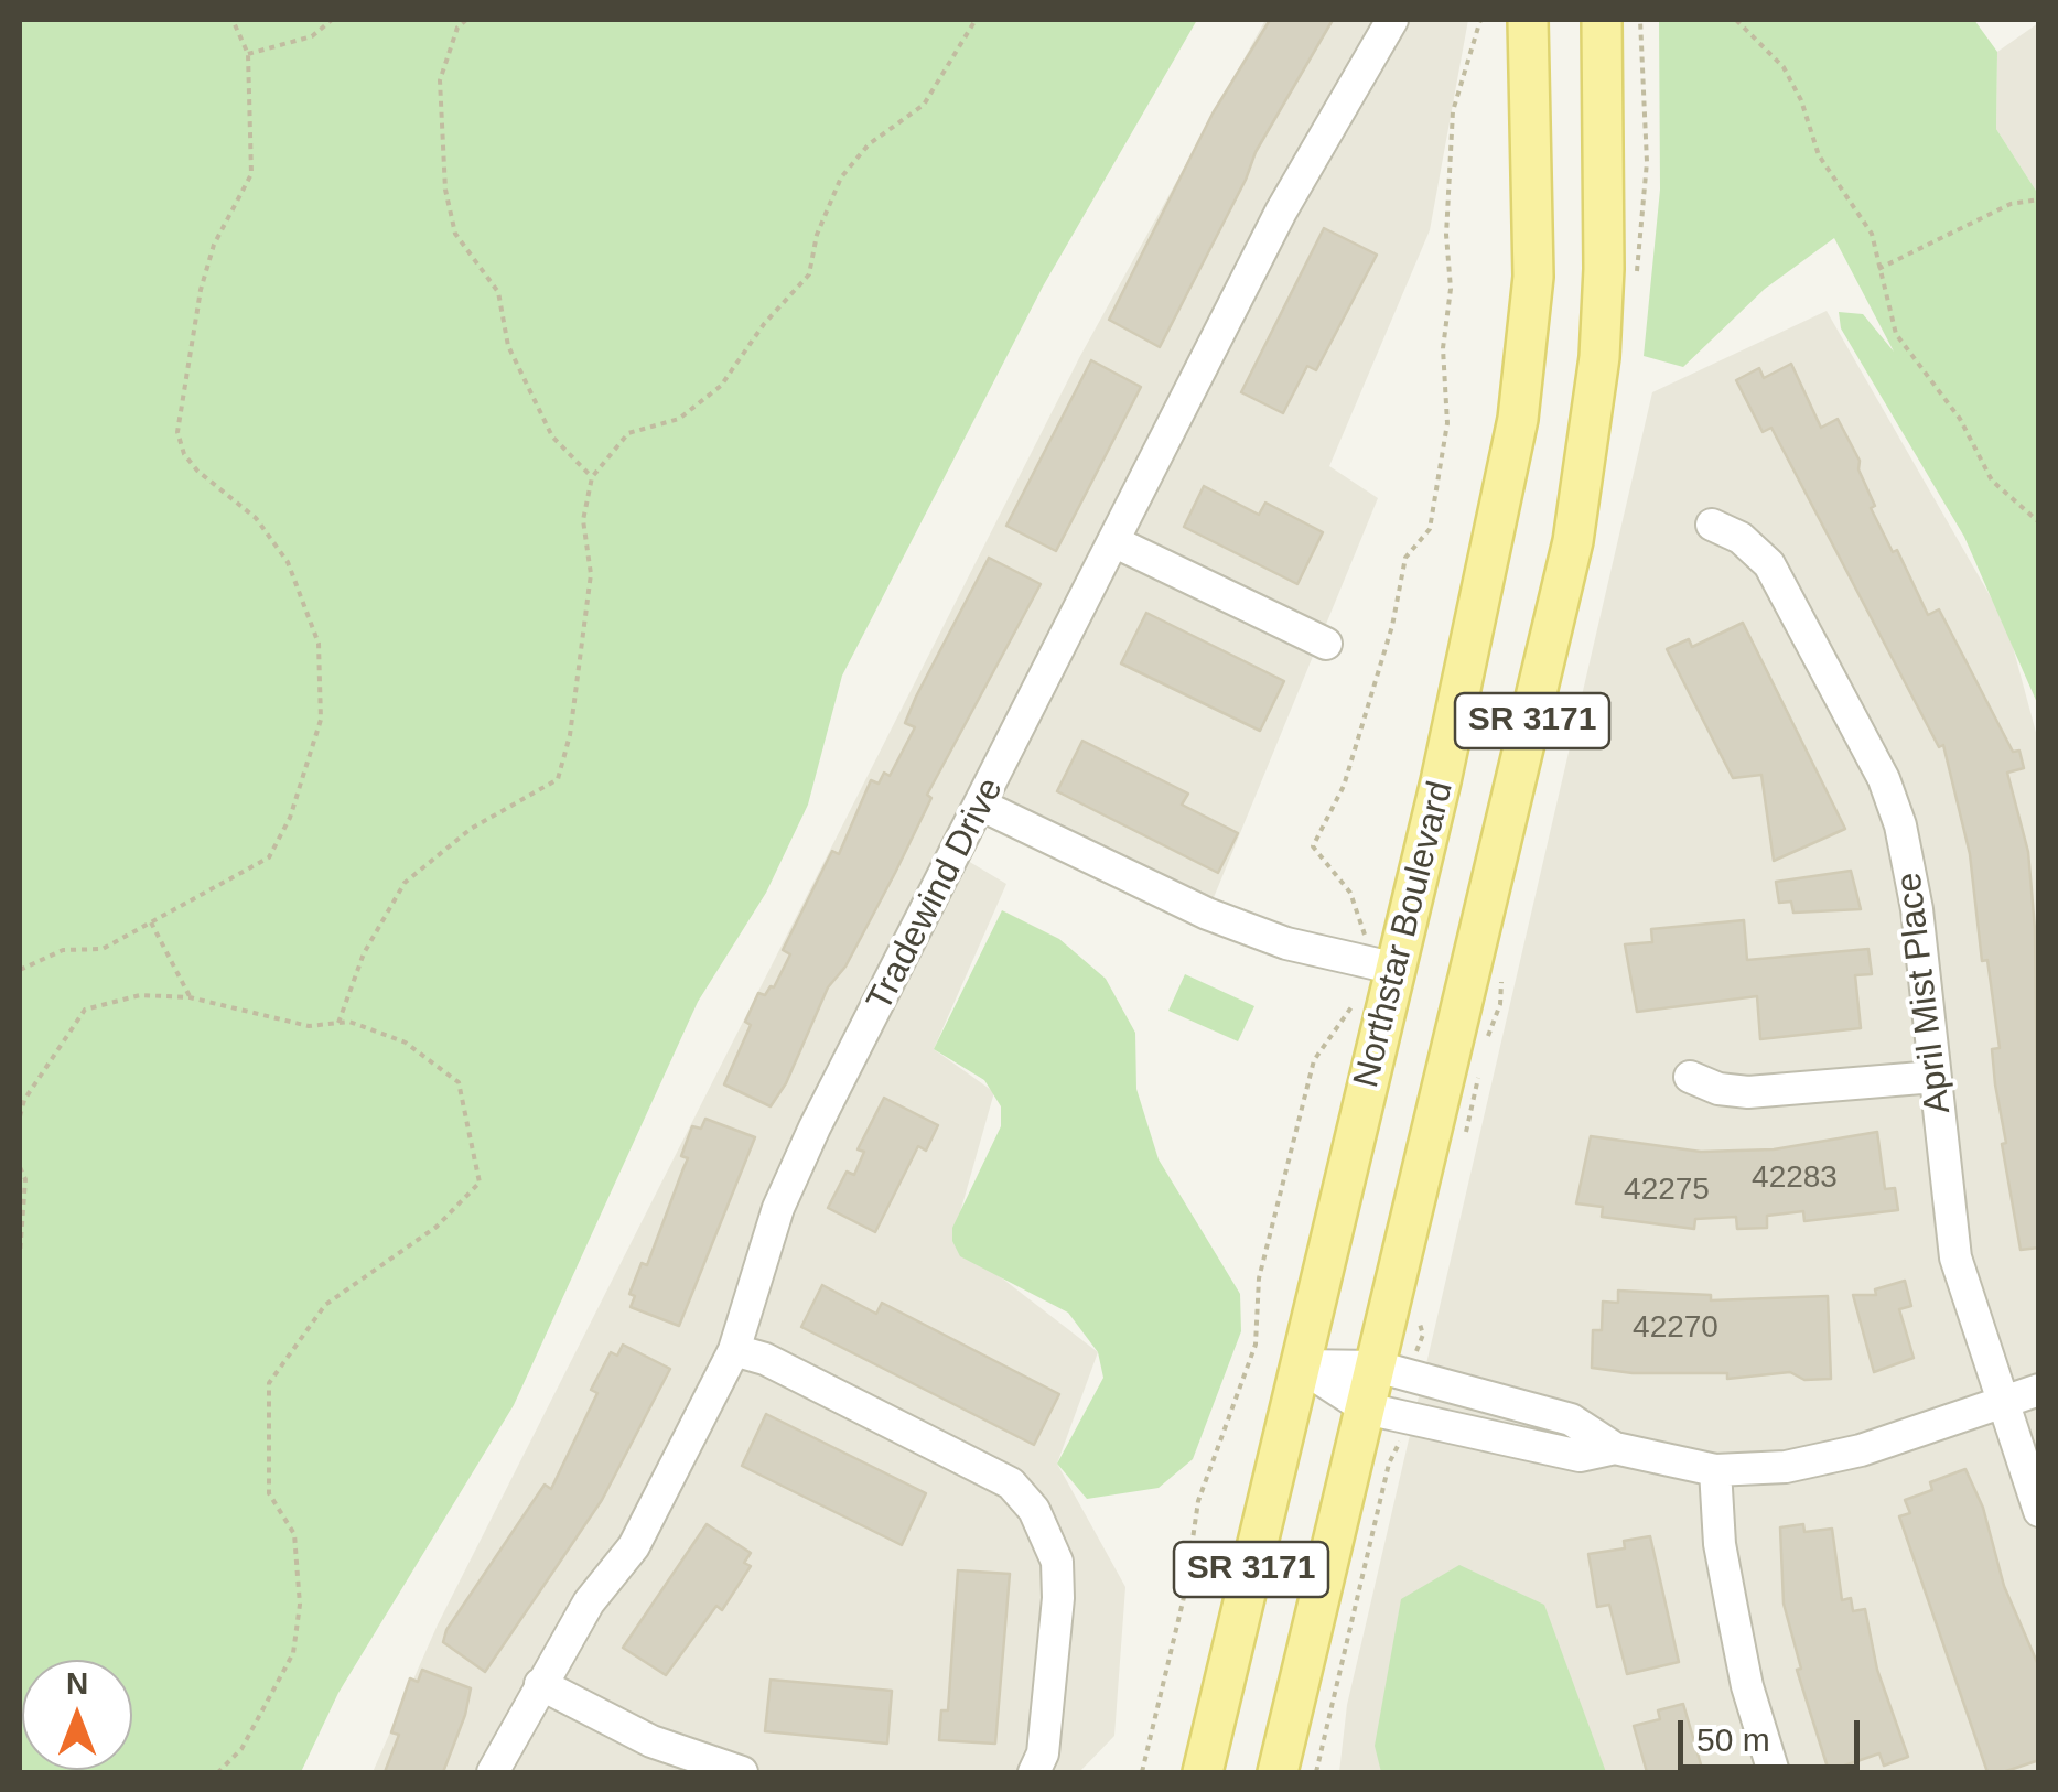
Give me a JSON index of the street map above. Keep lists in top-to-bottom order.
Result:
{
  "streets": {
    "main road": ["SR 3171", "Northstar Boulevard"],
    "street": ["Tradewind Drive", "April Mist Place"]
  },
  "house_numbers": ["42283", "42275", "42270"],
  "scale_bar": "50 m",
  "north": "top"
}
